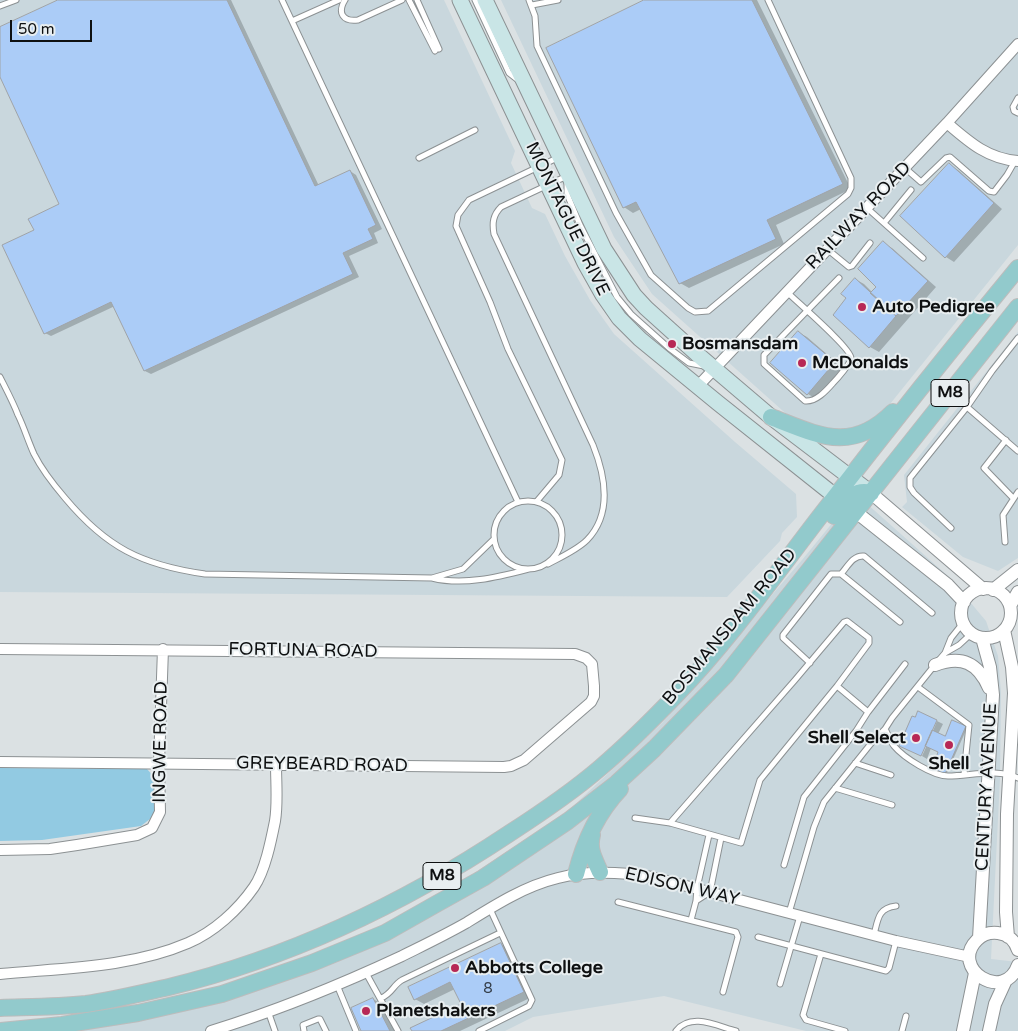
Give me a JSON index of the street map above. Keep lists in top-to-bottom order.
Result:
{
  "streets": {
    "main road": ["MONTAGUE DRIVE", "M8", "BOSMANSDAM ROAD"],
    "street": [
      "RAILWAY ROAD",
      "FORTUNA ROAD",
      "INGWE ROAD",
      "GREYBEARD ROAD",
      "CENTURY AVENUE",
      "EDISON WAY"
    ]
  },
  "crossings": [
    ["RAILWAY ROAD", "MONTAGUE DRIVE"],
    ["MONTAGUE DRIVE", "M8"],
    ["MONTAGUE DRIVE", "BOSMANSDAM ROAD"],
    ["FORTUNA ROAD", "INGWE ROAD"],
    ["FORTUNA ROAD", "GREYBEARD ROAD"],
    ["INGWE ROAD", "GREYBEARD ROAD"]
  ],
  "places": [
    "Auto Pedigree",
    "Bosmansdam",
    "McDonalds",
    "Shell Select",
    "Shell",
    "Abbotts College",
    "Planetshakers"
  ],
  "house_numbers": ["8"],
  "scale_bar": "50 m"
}
